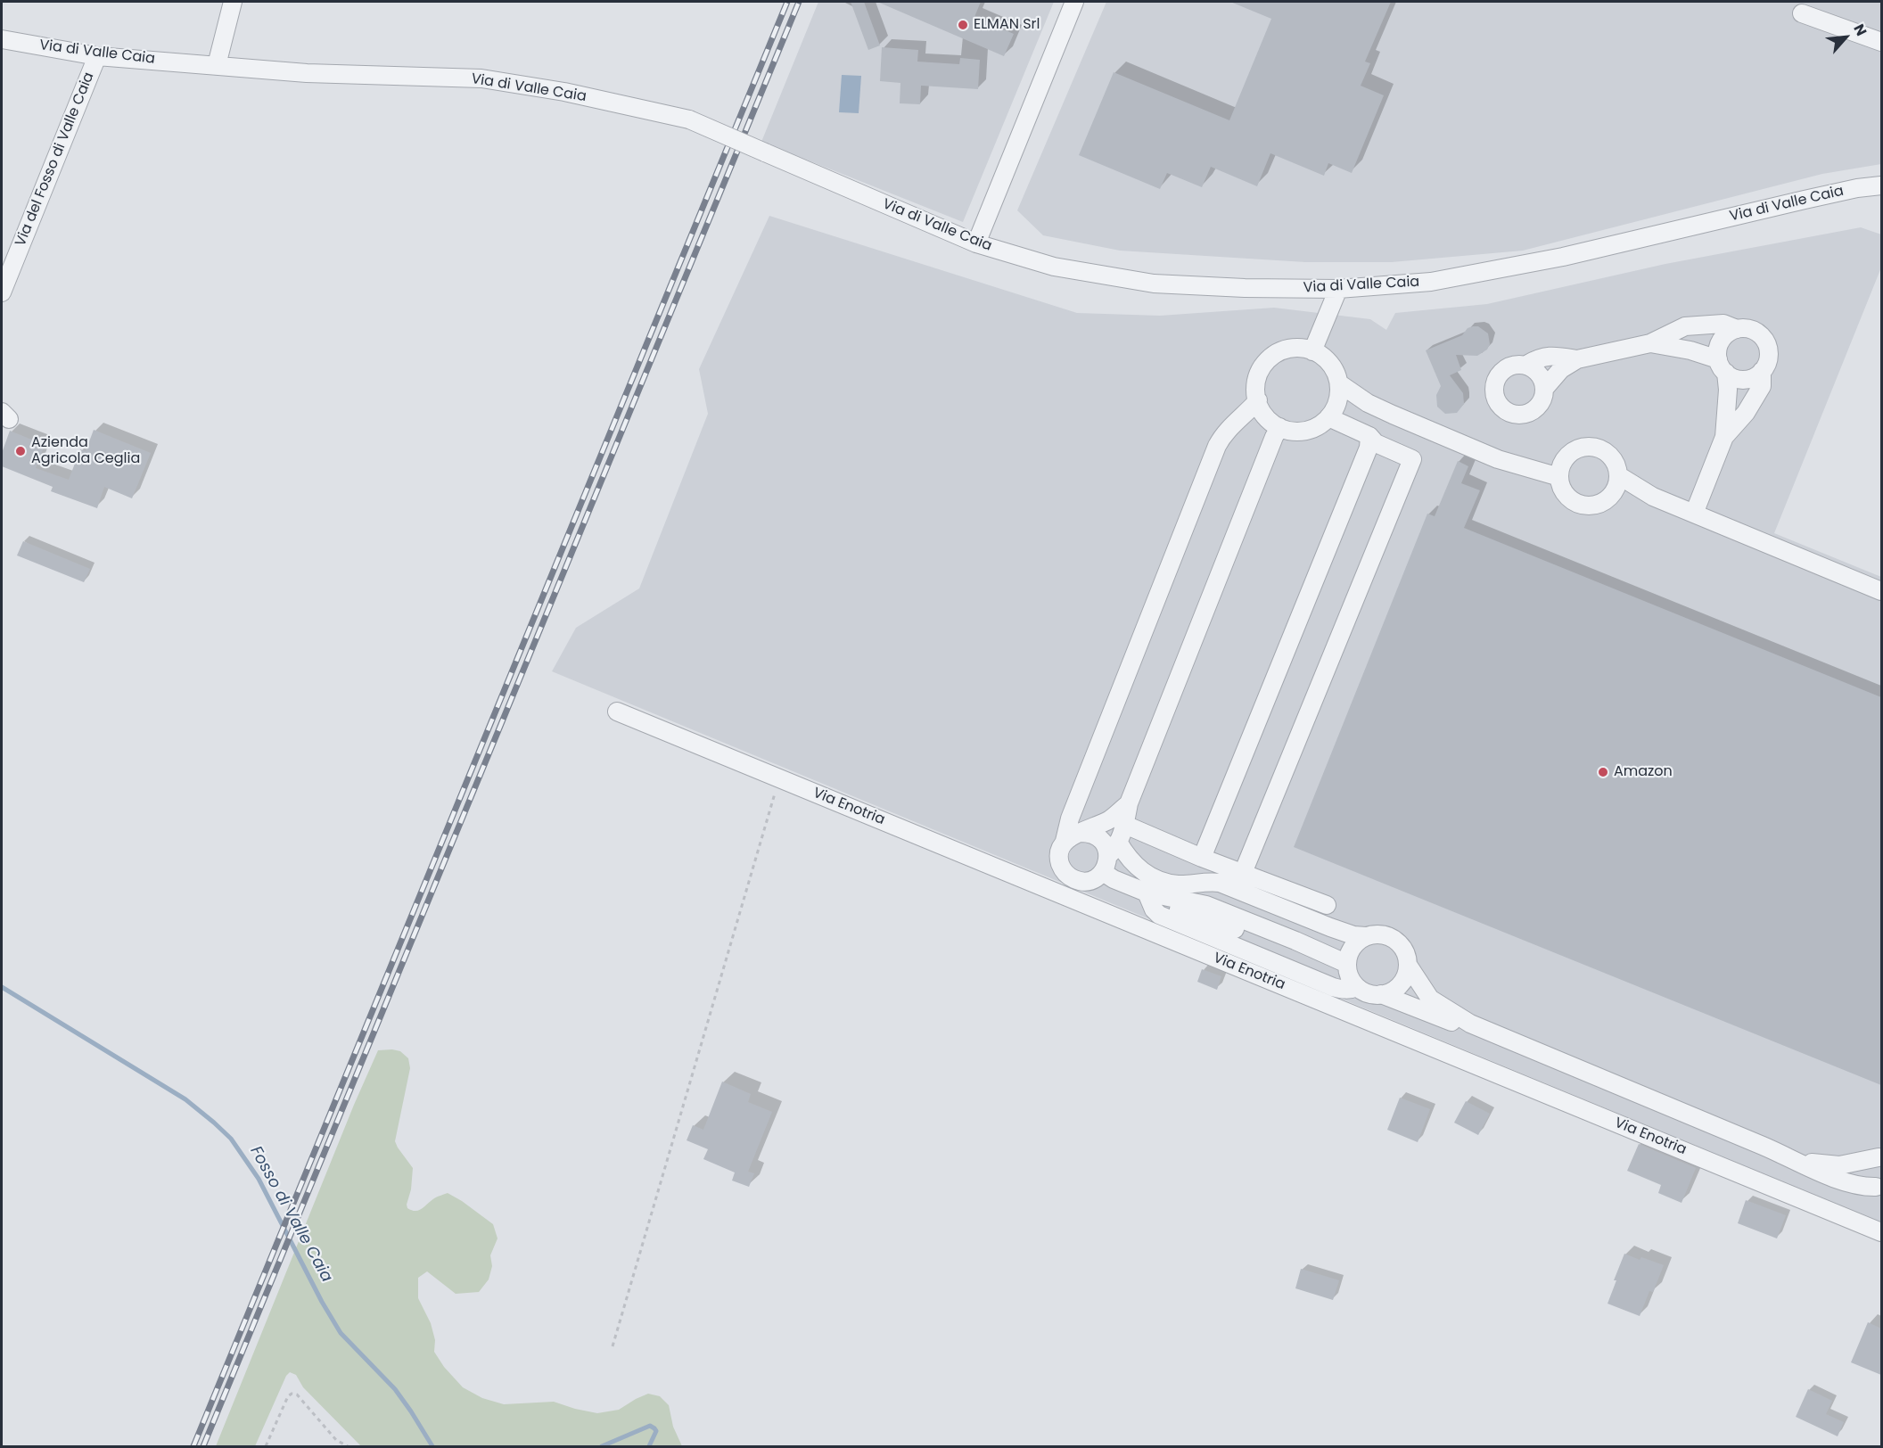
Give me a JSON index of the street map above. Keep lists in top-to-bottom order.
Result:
{
  "streets": {
    "street": ["Via di Valle Caia", "Via del Fosso di Valle Caia", "Via Enotria"]
  },
  "crossings": [
    ["Via di Valle Caia", "Via del Fosso di Valle Caia"]
  ],
  "water": ["Fosso di Valle Caia"],
  "places": ["ELMAN Srl", "Azienda Agricola Ceglia", "Amazon"],
  "north": "top right"
}
